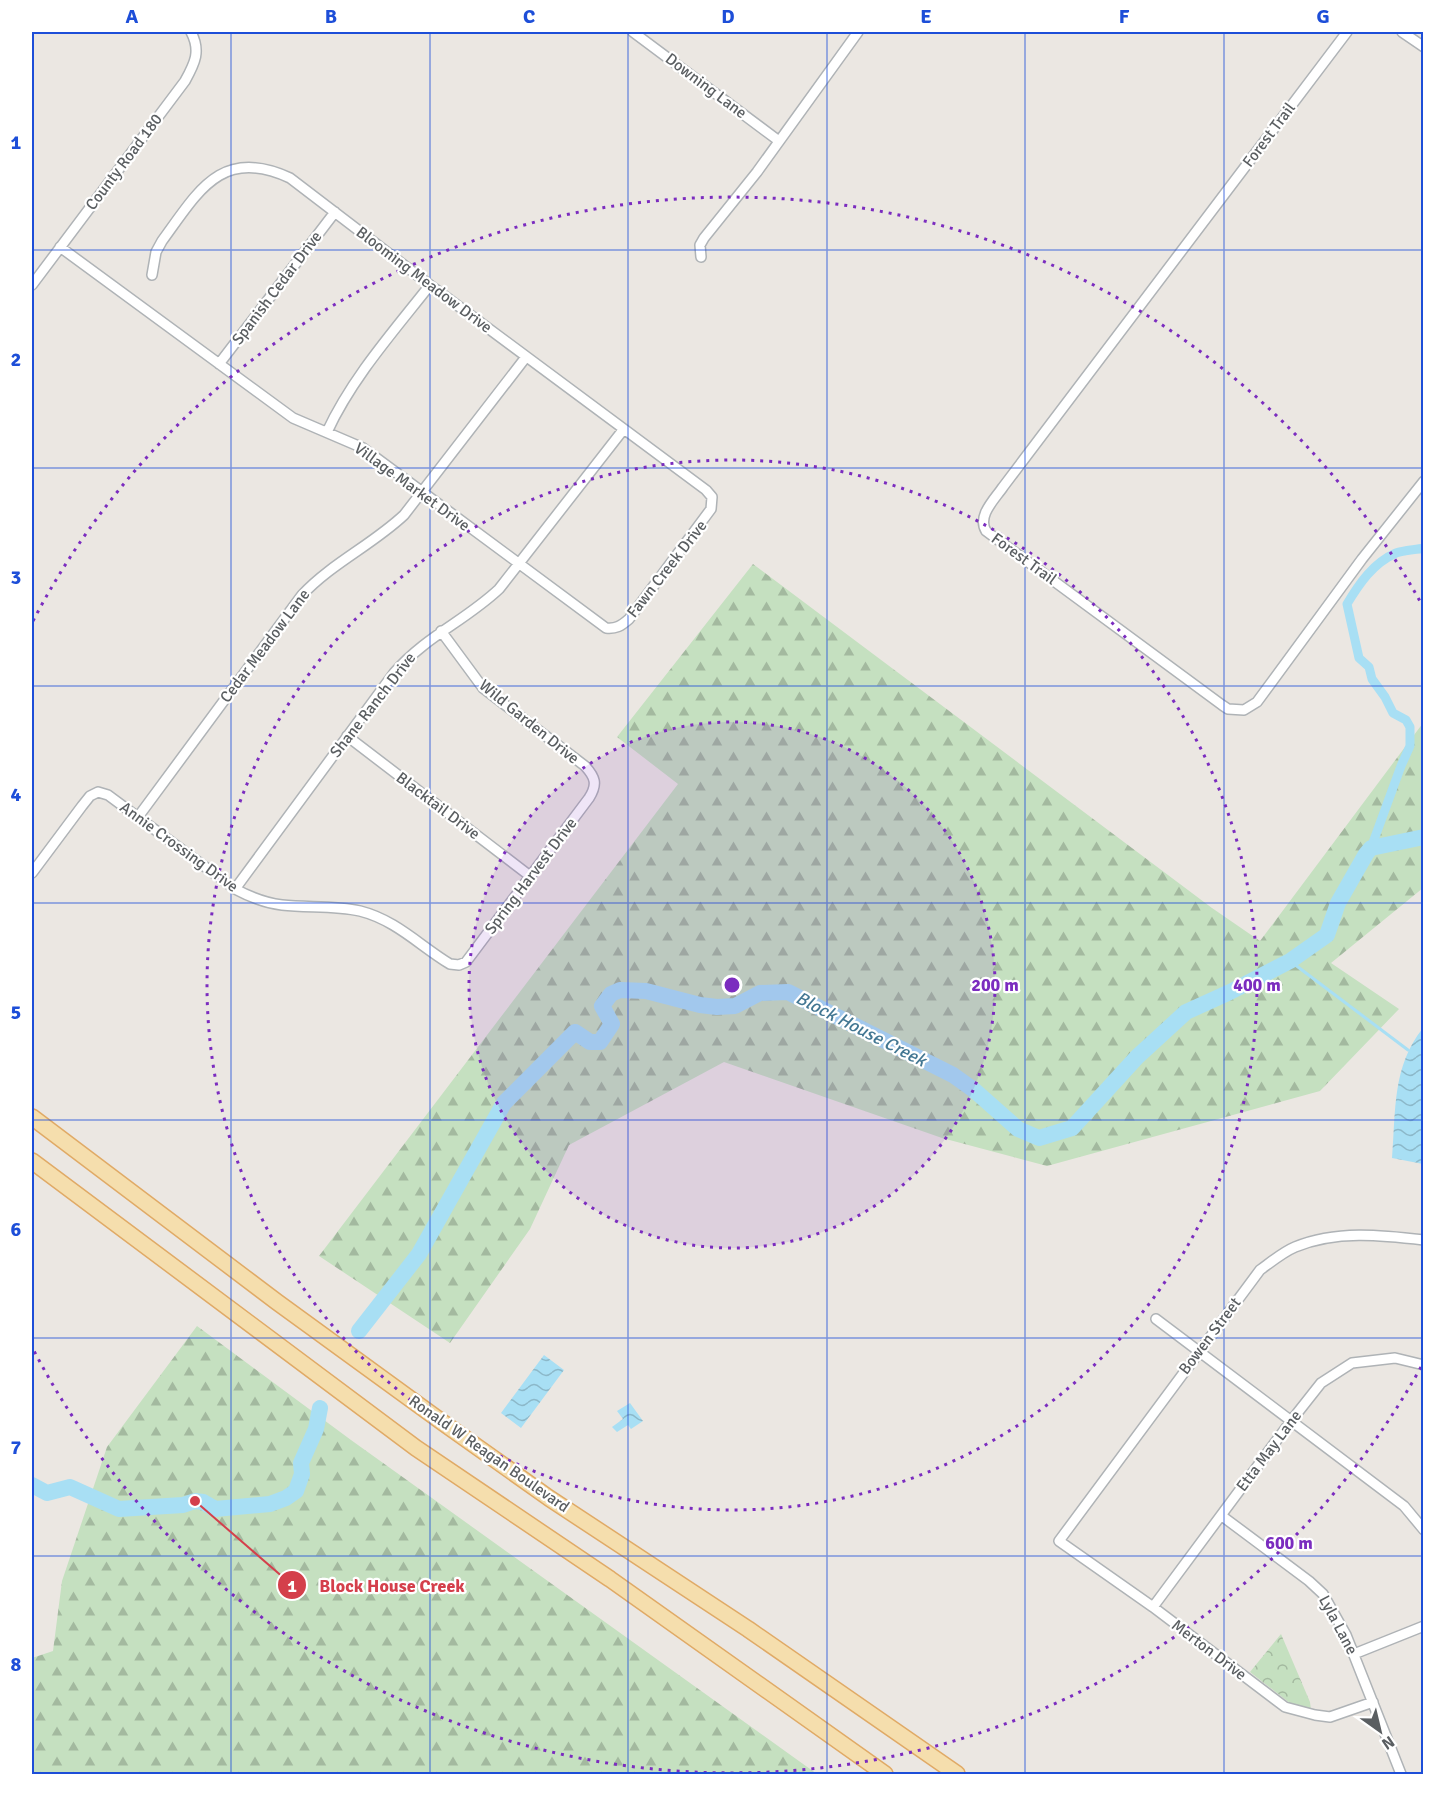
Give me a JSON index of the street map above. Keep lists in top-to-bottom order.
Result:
{
  "streets": {
    "main road": ["Ronald W Reagan Boulevard"],
    "street": [
      "Downing Lane",
      "Forest Trail",
      "County Road 180",
      "Blooming Meadow Drive",
      "Spanish Cedar Drive",
      "Village Market Drive",
      "Fawn Creek Drive",
      "Cedar Meadow Lane",
      "Shane Ranch Drive",
      "Wild Garden Drive",
      "Blacktail Drive",
      "Annie Crossing Drive",
      "Spring Harvest Drive",
      "Bowen Street",
      "Etta May Lane",
      "Lyla Lane",
      "Merton Drive"
    ]
  },
  "crossings": [
    ["County Road 180", "Village Market Drive"],
    ["Blooming Meadow Drive", "Spanish Cedar Drive"],
    ["Blooming Meadow Drive", "Fawn Creek Drive"],
    ["Blooming Meadow Drive", "Cedar Meadow Lane"],
    ["Blooming Meadow Drive", "Shane Ranch Drive"],
    ["Spanish Cedar Drive", "Village Market Drive"],
    ["Village Market Drive", "Fawn Creek Drive"],
    ["Village Market Drive", "Cedar Meadow Lane"],
    ["Village Market Drive", "Shane Ranch Drive"],
    ["Cedar Meadow Lane", "Annie Crossing Drive"],
    ["Shane Ranch Drive", "Wild Garden Drive"],
    ["Shane Ranch Drive", "Blacktail Drive"],
    ["Shane Ranch Drive", "Annie Crossing Drive"],
    ["Wild Garden Drive", "Spring Harvest Drive"],
    ["Blacktail Drive", "Spring Harvest Drive"],
    ["Annie Crossing Drive", "Spring Harvest Drive"],
    ["Bowen Street", "Merton Drive"],
    ["Etta May Lane", "Lyla Lane"],
    ["Etta May Lane", "Merton Drive"],
    ["Lyla Lane", "Merton Drive"]
  ],
  "water": ["Block House Creek"],
  "places": ["Block House Creek"],
  "north": "bottom right",
  "grid": {
    "columns": [
      "A",
      "B",
      "C",
      "D",
      "E",
      "F",
      "G"
    ],
    "rows": [
      "1",
      "2",
      "3",
      "4",
      "5",
      "6",
      "7",
      "8"
    ]
  },
  "rings": ["200 m", "400 m", "600 m"]
}
